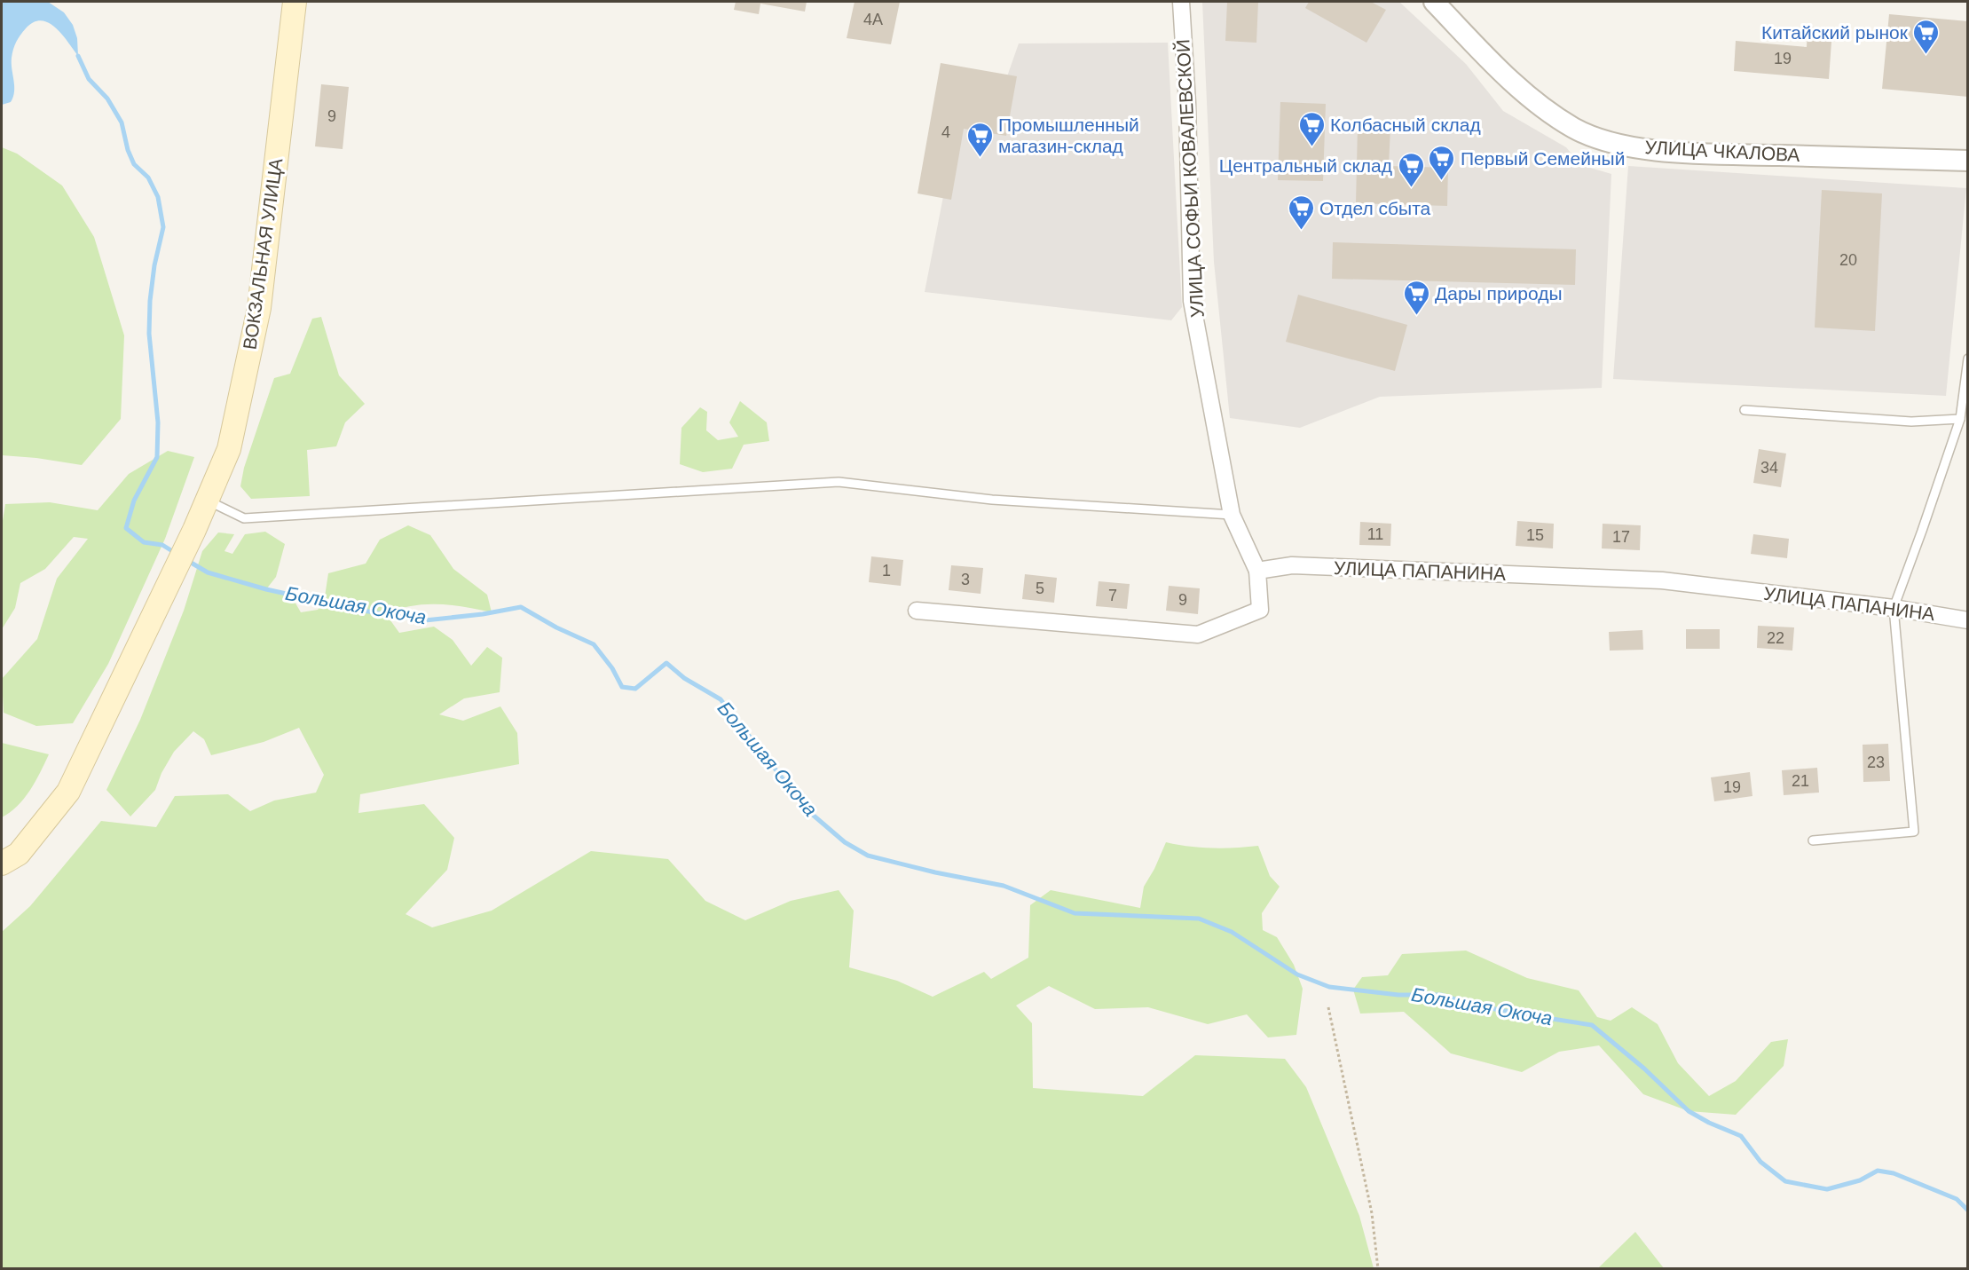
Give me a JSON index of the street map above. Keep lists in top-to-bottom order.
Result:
{
  "streets": {
    "main road": ["ВОКЗАЛЬНАЯ УЛИЦА"],
    "street": ["УЛИЦА ЧКАЛОВА", "УЛИЦА СОФЬИ КОВАЛЕВСКОЙ", "УЛИЦА ПАПАНИНА"]
  },
  "crossings": [
    ["УЛИЦА СОФЬИ КОВАЛЕВСКОЙ", "УЛИЦА ПАПАНИНА"]
  ],
  "water": ["Большая Окоча"],
  "places": {
    "supermarket": [
      "Китайский рынок",
      "Колбасный склад",
      "Промышленный магазин-склад",
      "Первый Семейный",
      "Центральный склад",
      "Отдел сбыта",
      "Дары природы"
    ]
  },
  "house_numbers": [
    "4А",
    "19",
    "9",
    "4",
    "20",
    "34",
    "11",
    "15",
    "17",
    "1",
    "3",
    "5",
    "7",
    "9",
    "22",
    "23",
    "21",
    "19"
  ]
}
